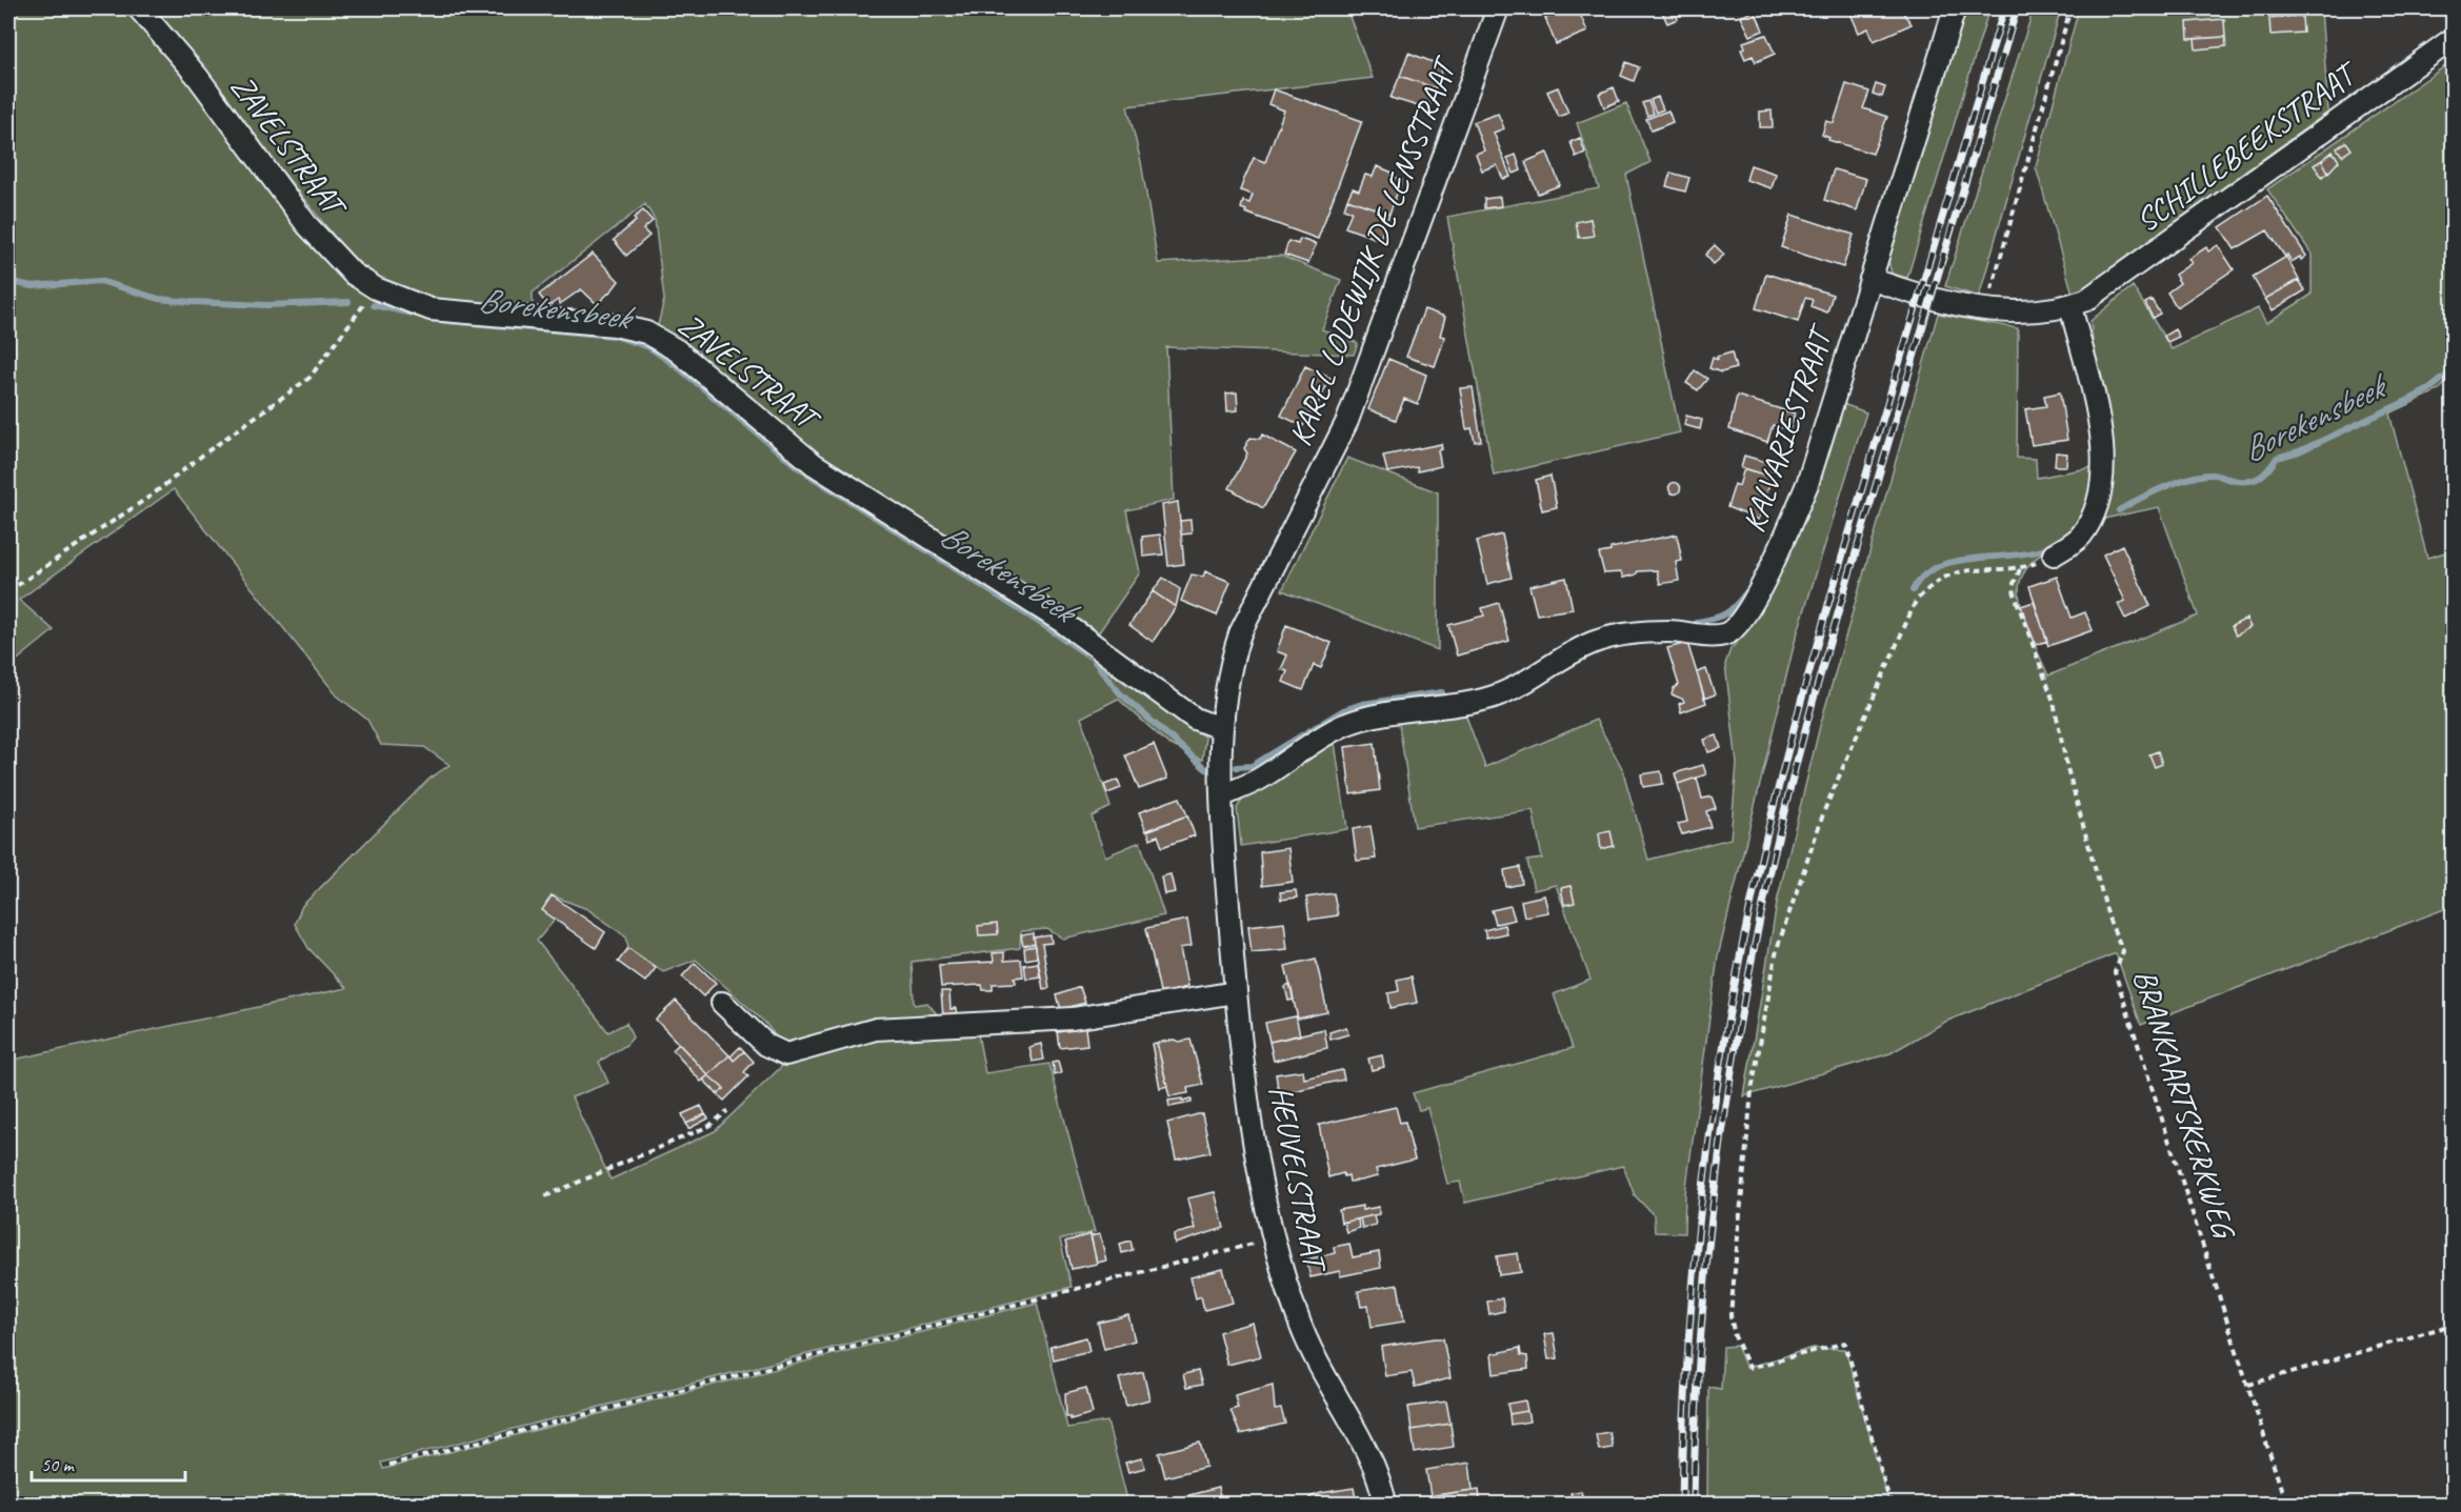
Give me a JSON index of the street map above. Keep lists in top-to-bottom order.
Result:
{
  "streets": {
    "street": [
      "ZAVELSTRAAT",
      "SCHILLEBEEKSTRAAT",
      "KAREL LODEWIJK DE LENSSTRAAT",
      "KALVARIESTRAAT",
      "HEUVELSTRAAT"
    ],
    "path": ["BRANKAARTSKERKWEG"]
  },
  "crossings": [
    ["ZAVELSTRAAT", "KAREL LODEWIJK DE LENSSTRAAT"],
    ["SCHILLEBEEKSTRAAT", "KALVARIESTRAAT"],
    ["KAREL LODEWIJK DE LENSSTRAAT", "HEUVELSTRAAT"],
    ["KALVARIESTRAAT", "HEUVELSTRAAT"]
  ],
  "water": ["Borekensbeek"],
  "scale_bar": "50 m"
}
